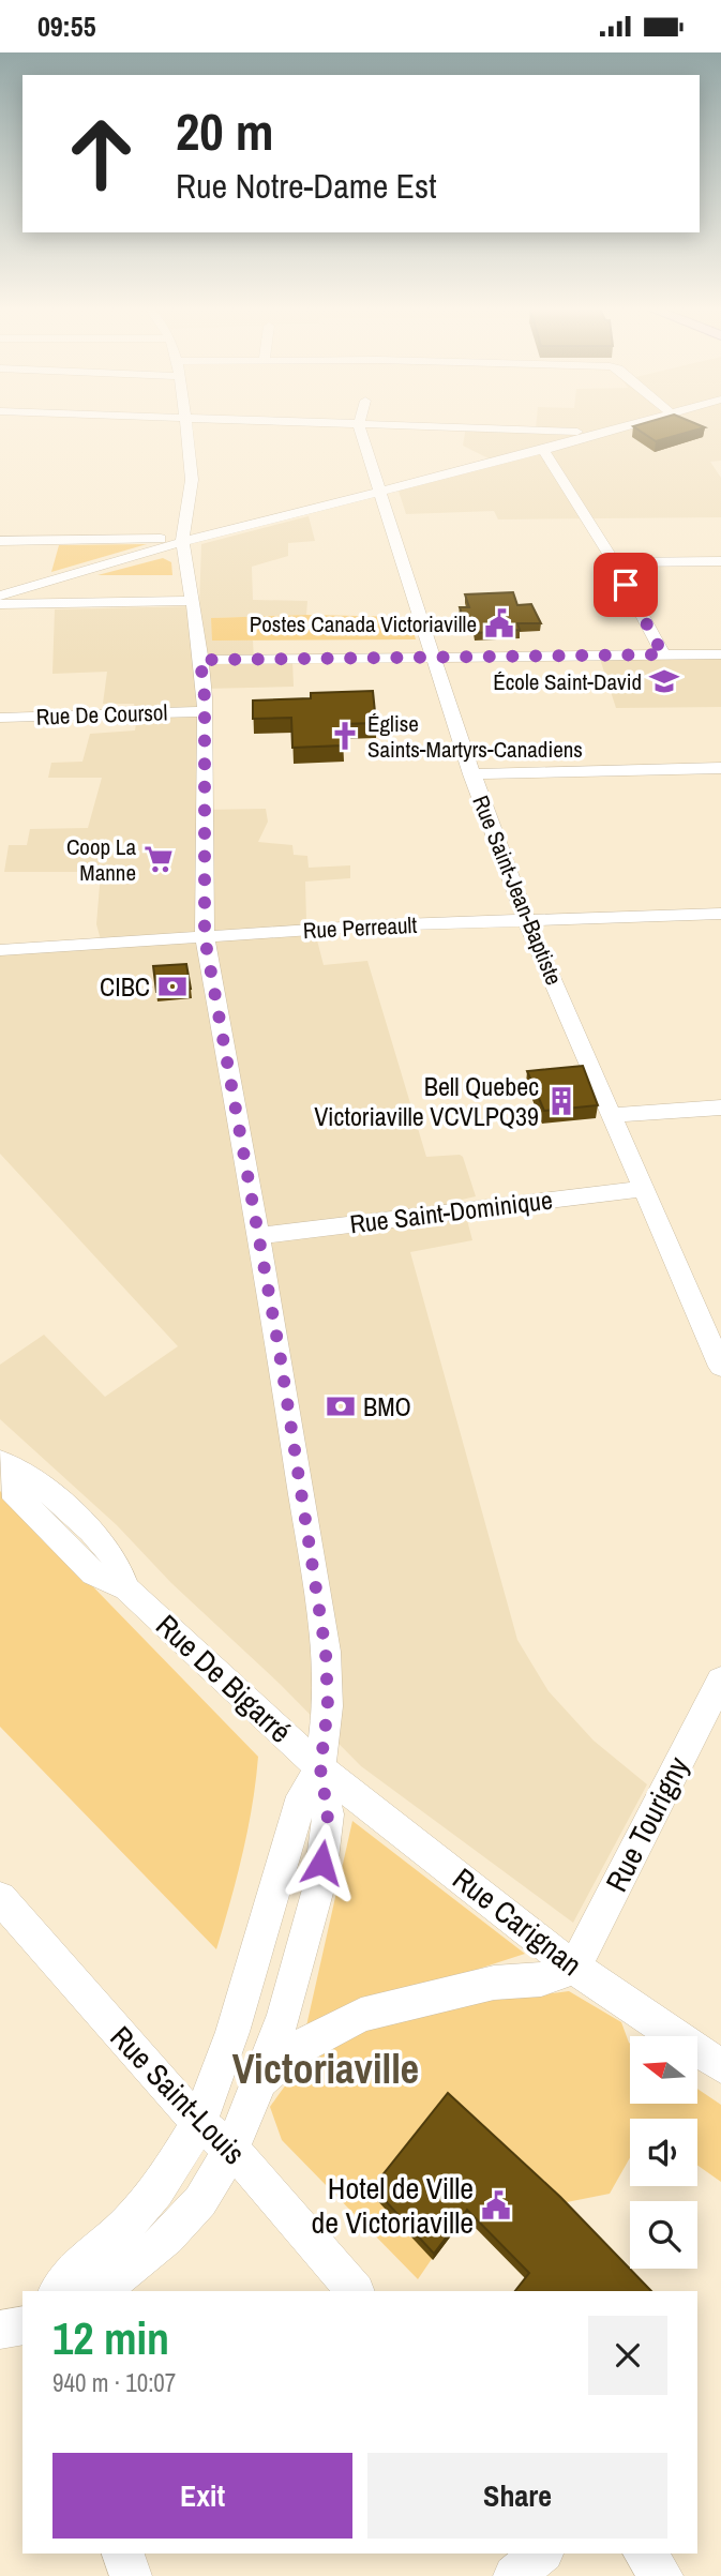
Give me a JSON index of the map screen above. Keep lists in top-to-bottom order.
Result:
{
  "streets": {
    "street": [
      "Rue De Coursol",
      "Rue Saint-Jean-Baptiste",
      "Rue Perreault",
      "Rue Saint-Dominique",
      "Rue De Bigarré",
      "Rue Tourigny",
      "Rue Carignan",
      "Rue Saint-Louis"
    ]
  },
  "crossings": [
    ["Rue Saint-Jean-Baptiste", "Rue Perreault"],
    ["Rue Saint-Jean-Baptiste", "Rue Saint-Dominique"],
    ["Rue De Bigarré", "Rue Carignan"],
    ["Rue Tourigny", "Rue Carignan"]
  ],
  "districts": ["Victoriaville"],
  "places": {
    "public building": ["Postes Canada Victoriaville", "Hotel de Ville de Victoriaville"],
    "school or university": ["École Saint-David"],
    "church": ["Église Saints-Martyrs-Canadiens"],
    "supermarket": ["Coop La Manne"],
    "bank": ["CIBC", "BMO"],
    "building": ["Bell Quebec Victoriaville VCVLPQ39"]
  },
  "north": "left",
  "page": {
    "status": "09:55",
    "turn": ["20 m", "Rue Notre-Dame Est"],
    "heading": ["12 min", "940 m · 10:07"],
    "buttons": ["Exit", "Share"]
  }
}
